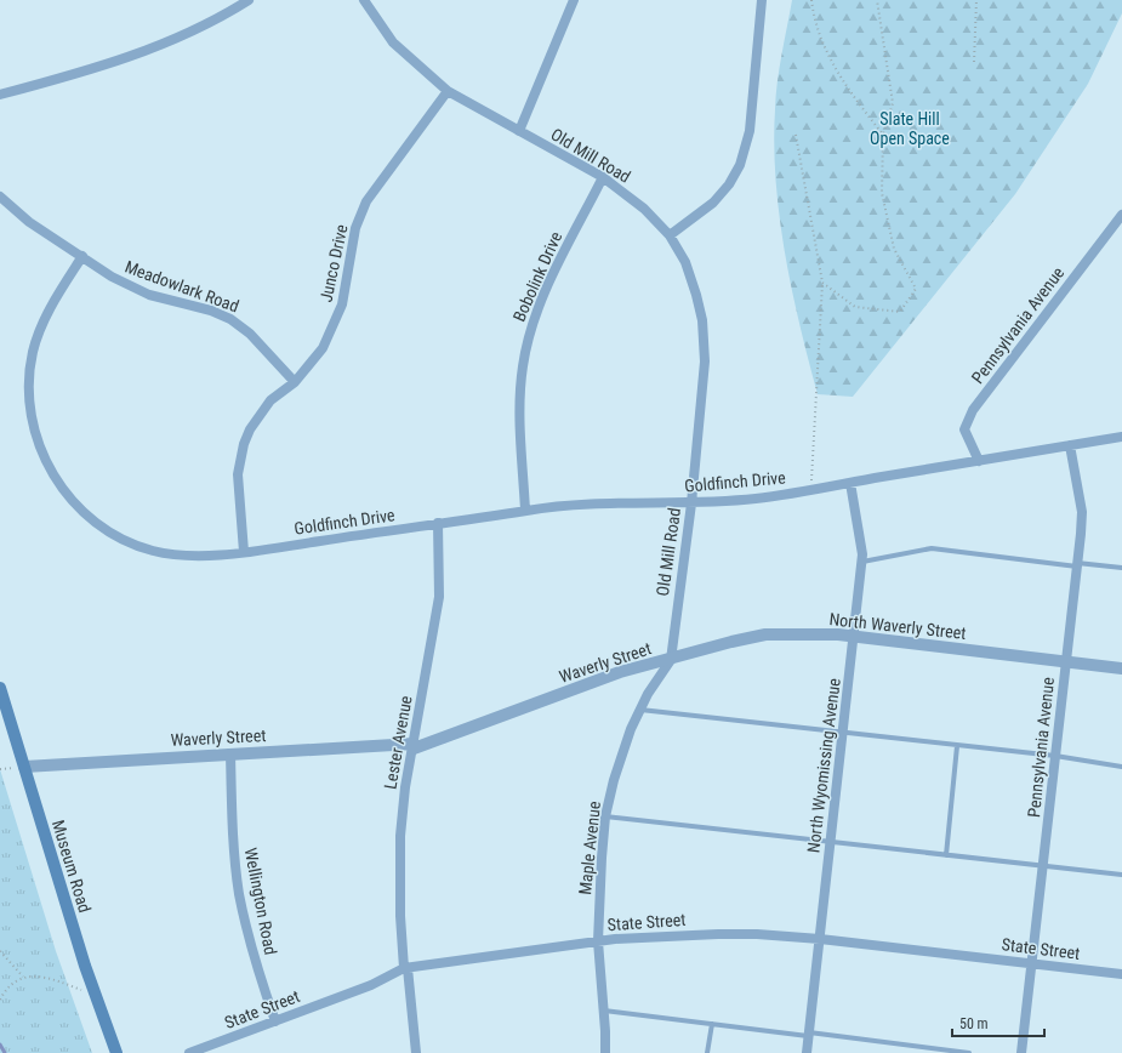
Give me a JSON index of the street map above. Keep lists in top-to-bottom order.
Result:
{
  "streets": {
    "main road": ["Museum Road"],
    "street": [
      "Old Mill Road",
      "Junco Drive",
      "Bobolink Drive",
      "Meadowlark Road",
      "Pennsylvania Avenue",
      "Goldfinch Drive",
      "North Waverly Street",
      "Waverly Street",
      "Lester Avenue",
      "North Wyomissing Avenue",
      "Maple Avenue",
      "Wellington Road",
      "State Street"
    ]
  },
  "crossings": [
    ["Old Mill Road", "Junco Drive"],
    ["Old Mill Road", "Bobolink Drive"],
    ["Old Mill Road", "Goldfinch Drive"],
    ["Old Mill Road", "North Waverly Street"],
    ["Old Mill Road", "Waverly Street"],
    ["Old Mill Road", "Maple Avenue"],
    ["Junco Drive", "Meadowlark Road"],
    ["Junco Drive", "Goldfinch Drive"],
    ["Bobolink Drive", "Goldfinch Drive"],
    ["Meadowlark Road", "Goldfinch Drive"],
    ["Pennsylvania Avenue", "Goldfinch Drive"],
    ["Pennsylvania Avenue", "North Waverly Street"],
    ["Pennsylvania Avenue", "State Street"],
    ["Goldfinch Drive", "Lester Avenue"],
    ["Goldfinch Drive", "North Wyomissing Avenue"],
    ["North Waverly Street", "Waverly Street"],
    ["North Waverly Street", "North Wyomissing Avenue"],
    ["North Waverly Street", "Maple Avenue"],
    ["Waverly Street", "Lester Avenue"],
    ["Waverly Street", "Maple Avenue"],
    ["Waverly Street", "Museum Road"],
    ["Waverly Street", "Wellington Road"],
    ["Lester Avenue", "State Street"],
    ["North Wyomissing Avenue", "State Street"],
    ["Maple Avenue", "State Street"],
    ["Wellington Road", "State Street"]
  ],
  "parks": ["Slate Hill Open Space"],
  "scale_bar": "50 m"
}
